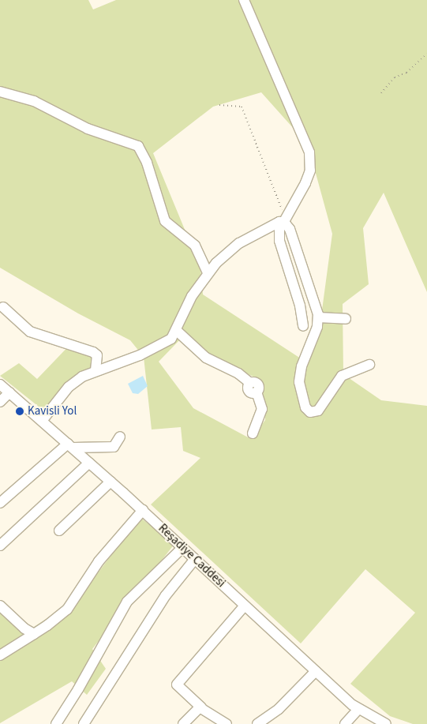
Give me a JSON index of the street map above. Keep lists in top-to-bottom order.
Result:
{
  "streets": {
    "street": ["Reşadiye Caddesi"]
  },
  "places": ["Kavisli Yol"]
}
